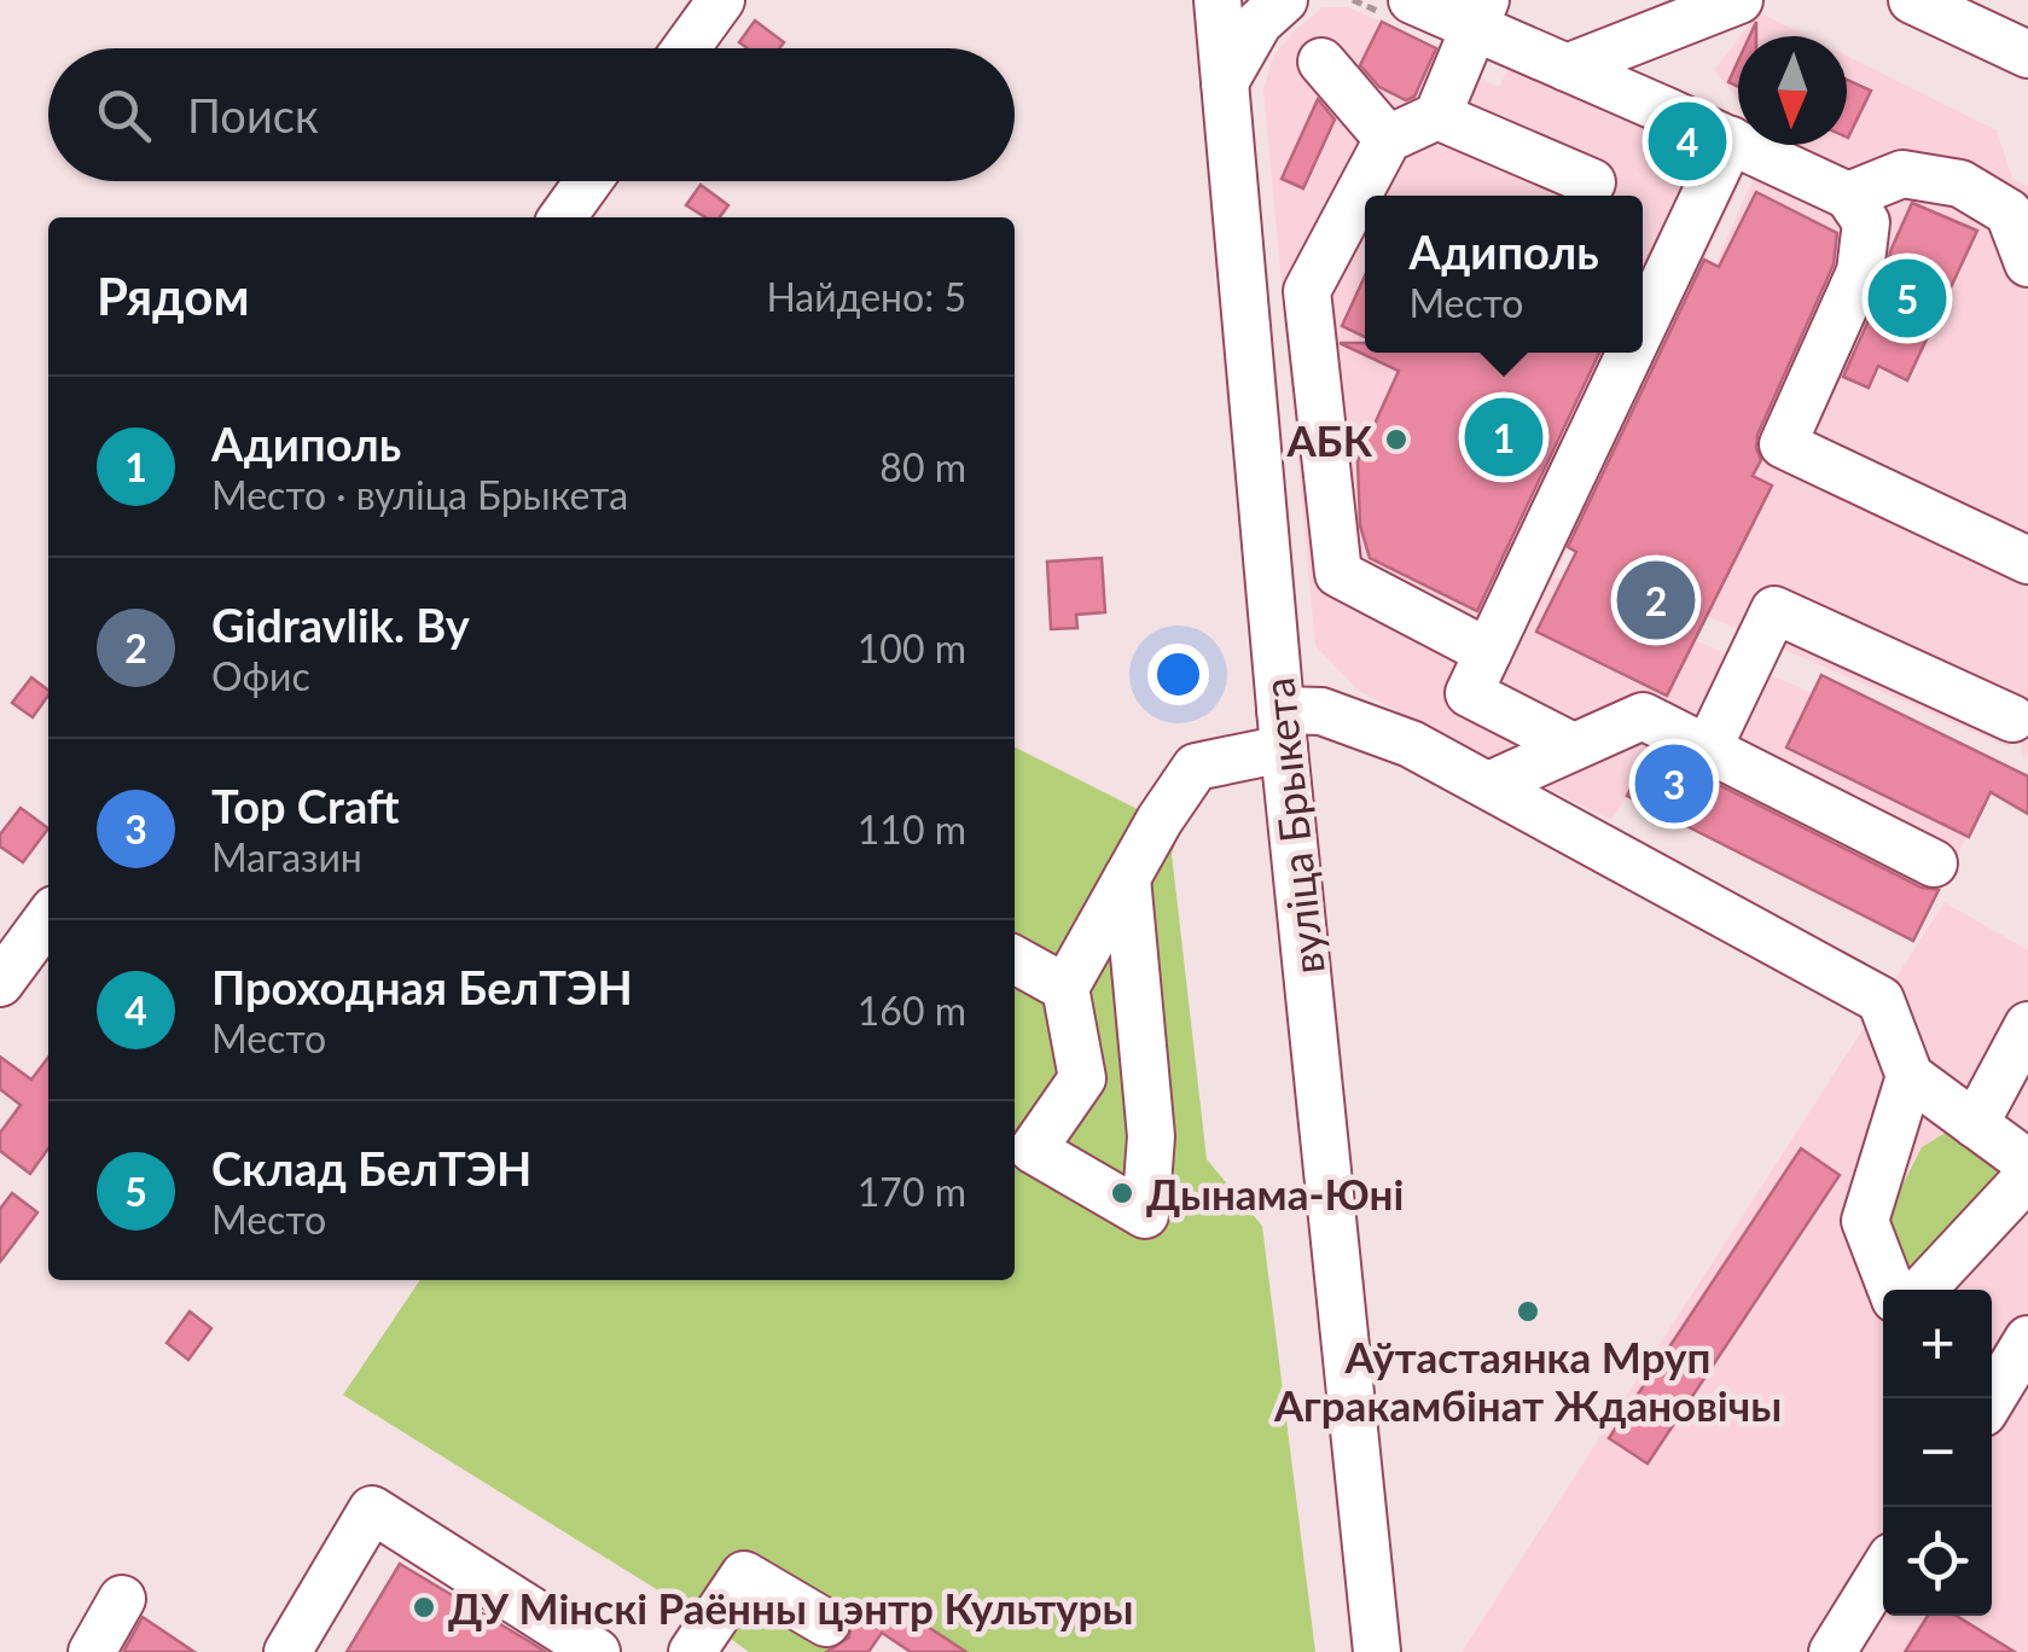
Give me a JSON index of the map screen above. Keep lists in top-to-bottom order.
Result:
{
  "streets": {
    "street": ["вуліца Брыкета"]
  },
  "places": [
    "АБК",
    "Дынама-Юні",
    "Аўтастаянка Мруп Агракамбінат Ждановічы",
    "ДУ Мінскі Раённы цэнтр Культуры"
  ],
  "north": "bottom",
  "page": {
    "search": "Поиск",
    "pins": [
      "4",
      "5",
      "1",
      "2",
      "3"
    ],
    "popup": ["Адиполь", "Место"],
    "heading": ["Рядом", "Найдено: 5"],
    "list": [
      {
        "mark": "1",
        "name": "Адиполь",
        "note": "Место · вуліца Брыкета",
        "value": "80 m"
      },
      {
        "mark": "2",
        "name": "Gidravlik. By",
        "note": "Офис",
        "value": "100 m"
      },
      {
        "mark": "3",
        "name": "Top Craft",
        "note": "Магазин",
        "value": "110 m"
      },
      {
        "mark": "4",
        "name": "Проходная БелТЭН",
        "note": "Место",
        "value": "160 m"
      },
      {
        "mark": "5",
        "name": "Склад БелТЭН",
        "note": "Место",
        "value": "170 m"
      }
    ],
    "map_buttons": ["+", "−"]
  }
}
